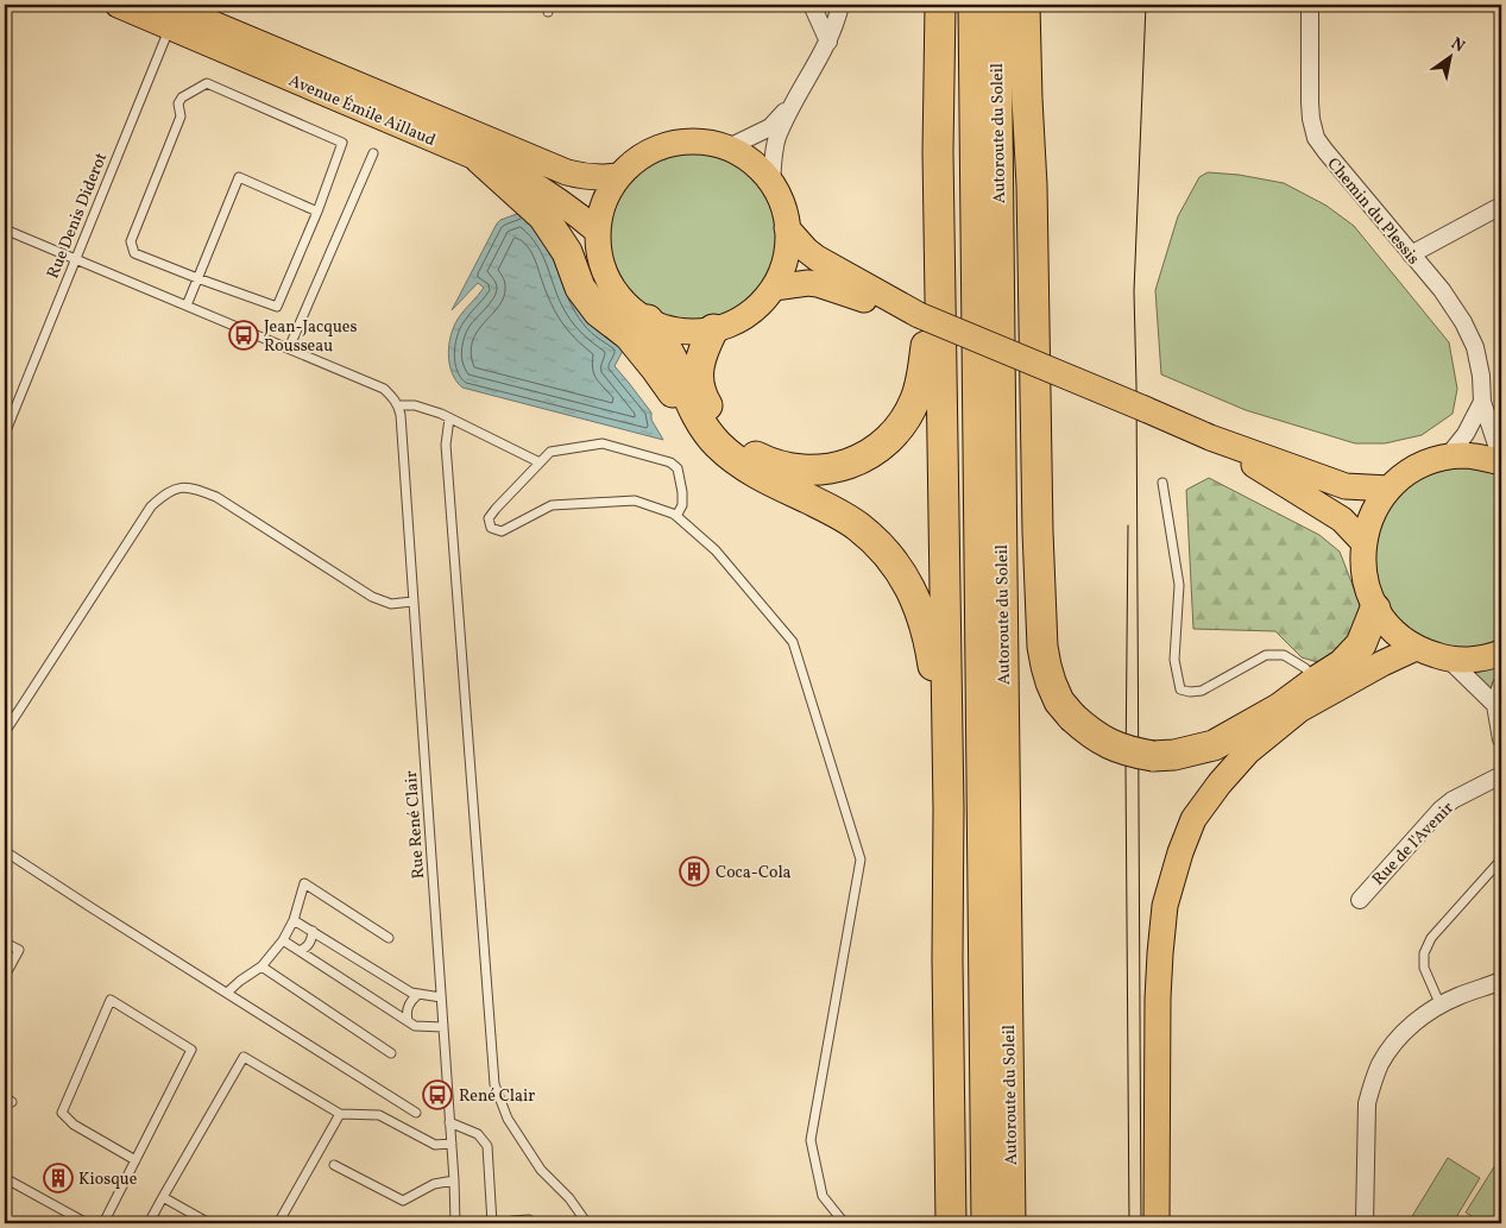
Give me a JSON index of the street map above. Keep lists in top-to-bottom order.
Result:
{
  "streets": {
    "highway": ["Autoroute du Soleil"],
    "main road": ["Avenue Émile Aillaud"],
    "street": ["Chemin du Plessis", "Rue de l'Avenir"],
    "lane": ["Rue Denis Diderot", "Rue René Clair"]
  },
  "crossings": [
    ["Avenue Émile Aillaud", "Rue Denis Diderot"]
  ],
  "places": {
    "bus stop": ["Jean-Jacques Rousseau", "René Clair"],
    "building": ["Coca-Cola", "Kiosque"]
  },
  "north": "top right"
}
